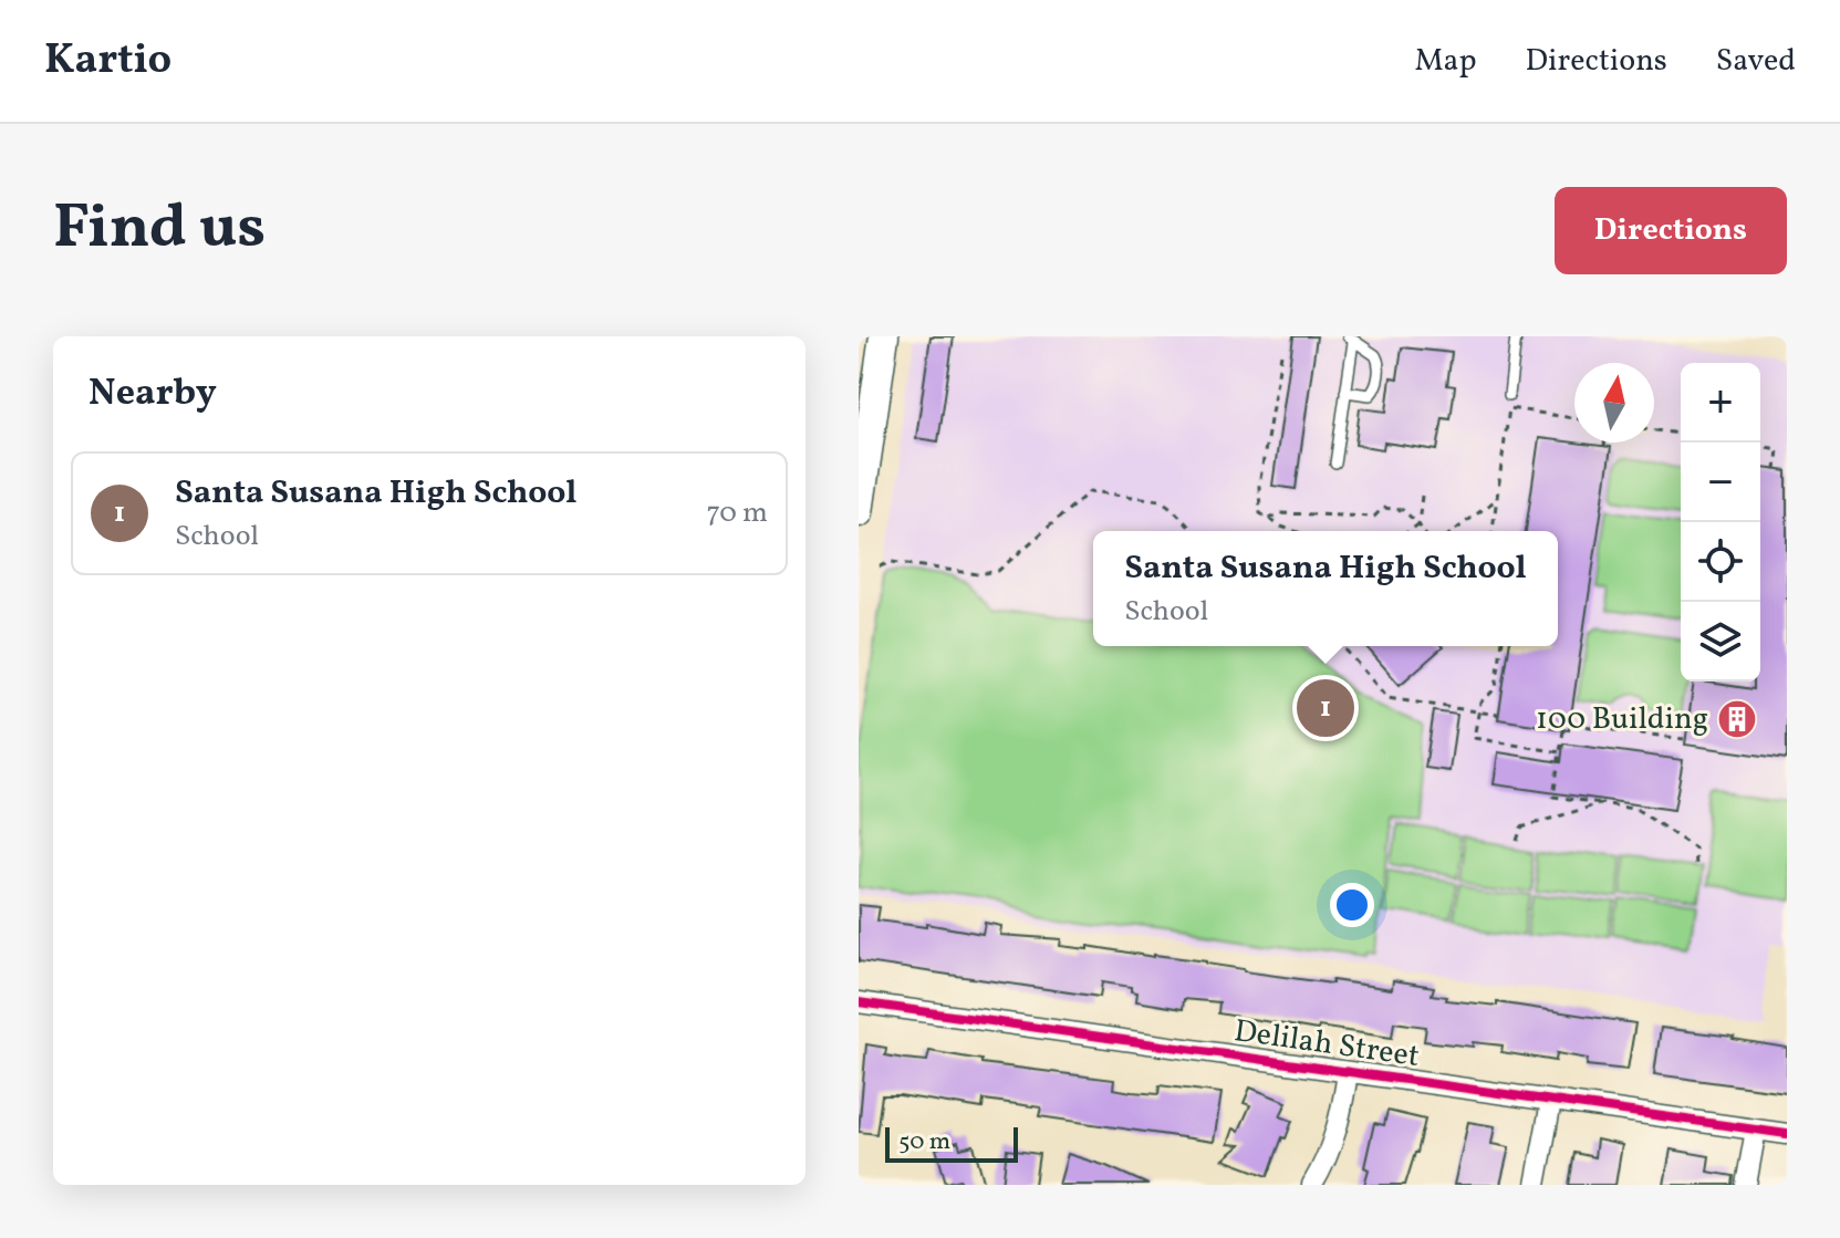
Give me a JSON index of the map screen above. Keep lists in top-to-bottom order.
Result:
{
  "streets": {
    "street": ["Delilah Street"]
  },
  "places": {
    "building": ["100 Building"]
  },
  "scale_bar": "50 m",
  "north": "top",
  "page": {
    "header": "Kartio",
    "nav": ["Map", "Directions", "Saved"],
    "title": "Find us",
    "buttons": "Directions",
    "heading": "Nearby",
    "map_buttons": ["+", "−"],
    "list": [
      {
        "mark": "1",
        "name": "Santa Susana High School",
        "note": "School",
        "value": "70 m"
      }
    ],
    "popup": ["Santa Susana High School", "School"],
    "pins": "1",
    "scale": "50 m"
  }
}
